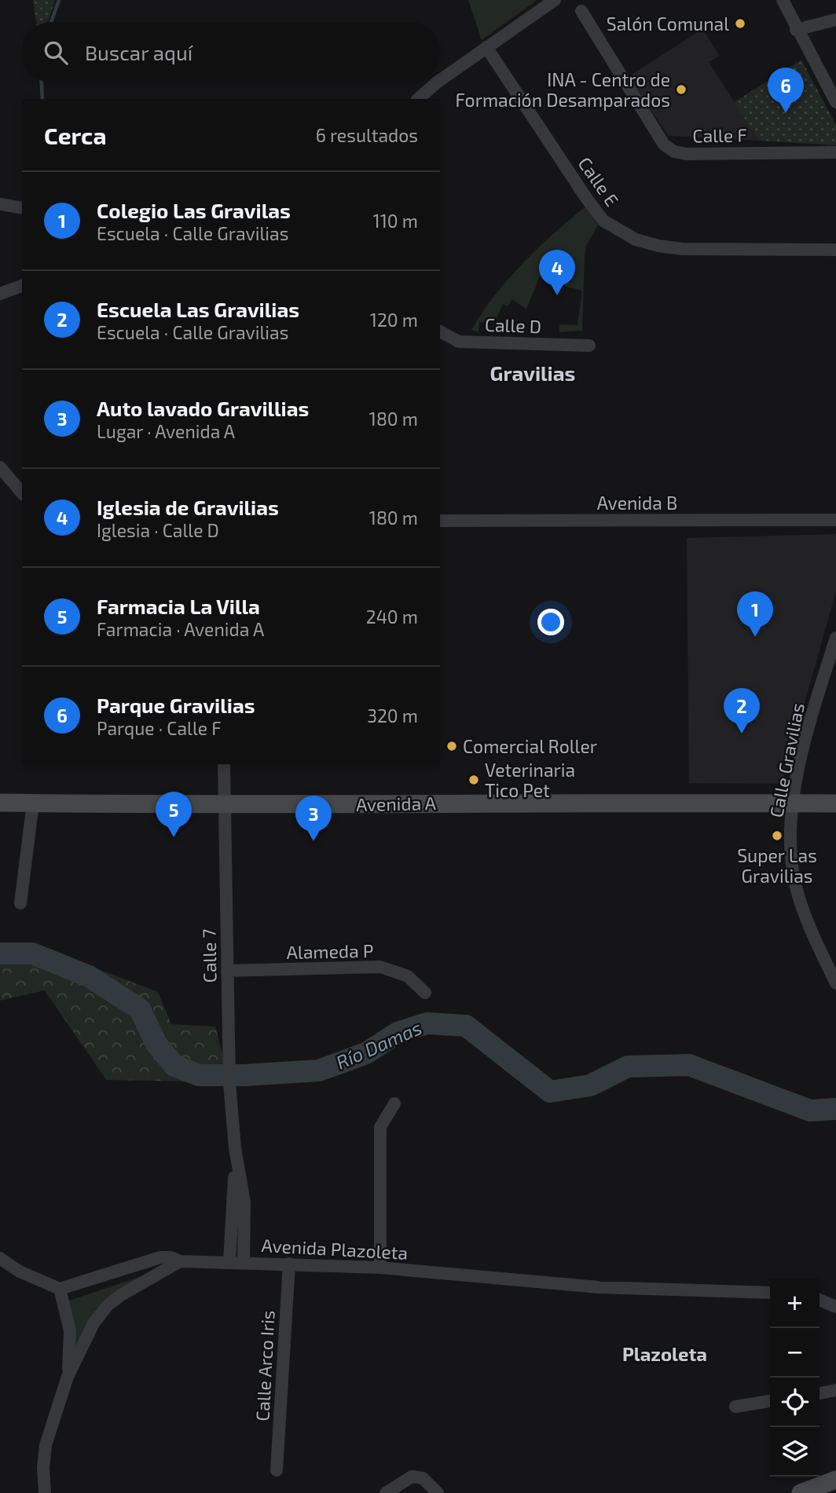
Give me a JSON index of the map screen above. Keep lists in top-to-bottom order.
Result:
{
  "streets": {
    "street": [
      "Calle F",
      "Calle E",
      "Calle D",
      "Avenida B",
      "Calle Gravilias",
      "Avenida A",
      "Alameda P",
      "Calle 7",
      "Avenida Plazoleta",
      "Calle Arco Iris"
    ]
  },
  "crossings": [
    ["Calle Gravilias", "Avenida A"],
    ["Avenida A", "Calle 7"],
    ["Alameda P", "Calle 7"],
    ["Calle 7", "Avenida Plazoleta"],
    ["Avenida Plazoleta", "Calle Arco Iris"]
  ],
  "districts": ["Gravilias", "Plazoleta"],
  "water": ["Río Damas"],
  "places": [
    "Salón Comunal",
    "INA - Centro de Formación Desamparados",
    "Comercial Roller",
    "Veterinaria Tico Pet",
    "Super Las Gravilias"
  ],
  "page": {
    "search": "Buscar aquí",
    "pins": [
      "6",
      "4",
      "1",
      "2",
      "5",
      "3"
    ],
    "heading": ["Cerca", "6 resultados"],
    "list": [
      {
        "mark": "1",
        "name": "Colegio Las Gravilas",
        "note": "Escuela · Calle Gravilias",
        "value": "110 m"
      },
      {
        "mark": "2",
        "name": "Escuela Las Gravilias",
        "note": "Escuela · Calle Gravilias",
        "value": "120 m"
      },
      {
        "mark": "3",
        "name": "Auto lavado Gravillias",
        "note": "Lugar · Avenida A",
        "value": "180 m"
      },
      {
        "mark": "4",
        "name": "Iglesia de Gravilias",
        "note": "Iglesia · Calle D",
        "value": "180 m"
      },
      {
        "mark": "5",
        "name": "Farmacia La Villa",
        "note": "Farmacia · Avenida A",
        "value": "240 m"
      },
      {
        "mark": "6",
        "name": "Parque Gravilias",
        "note": "Parque · Calle F",
        "value": "320 m"
      }
    ],
    "map_buttons": ["+", "−"]
  }
}
